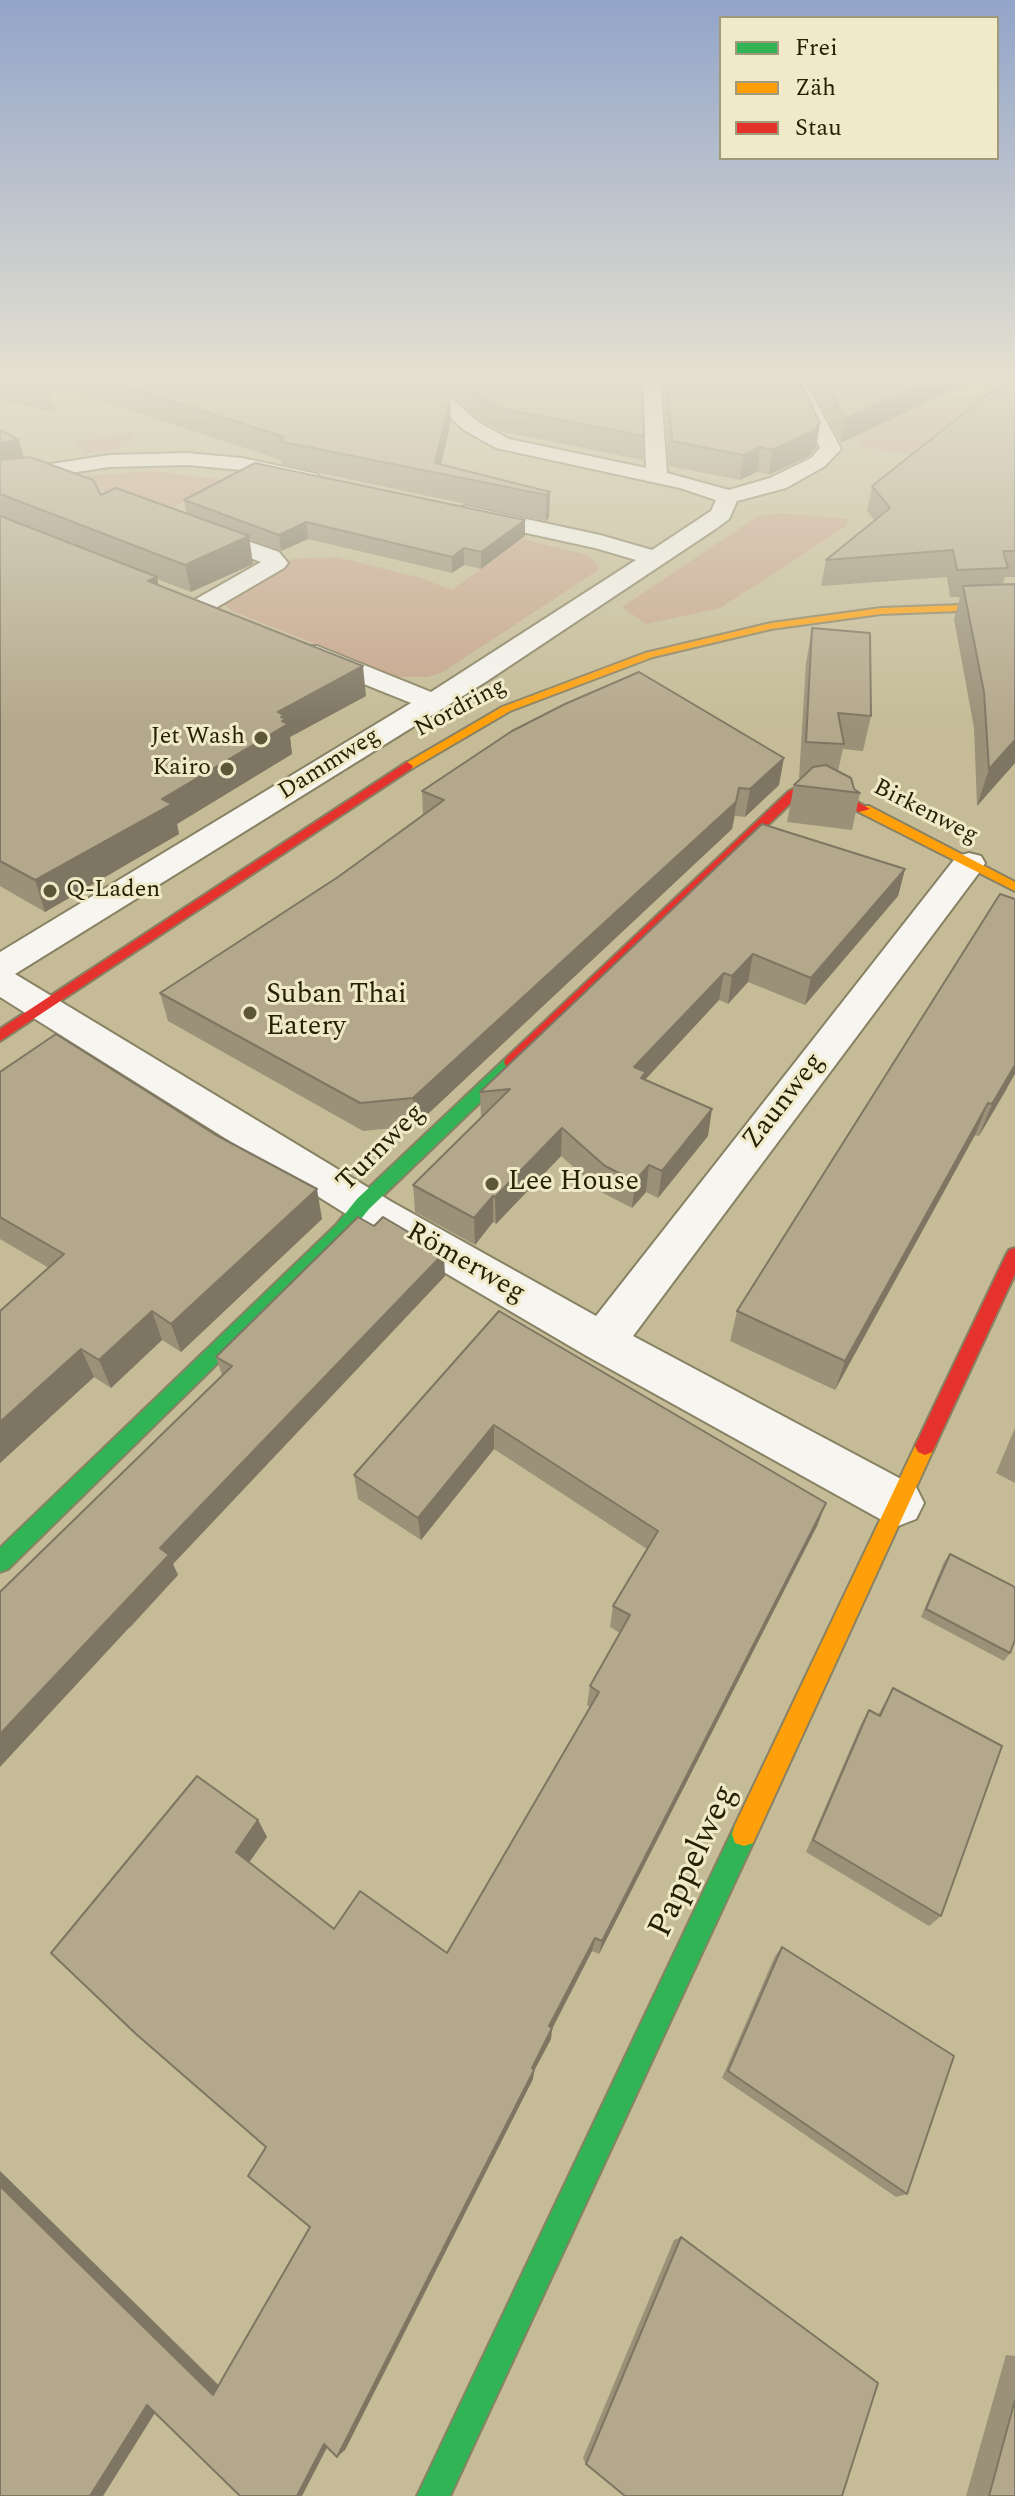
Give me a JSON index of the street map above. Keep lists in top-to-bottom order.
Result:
{
  "streets": {
    "street": [
      "Nordring",
      "Dammweg",
      "Birkenweg",
      "Zaunweg",
      "Turnweg",
      "Römerweg",
      "Pappelweg"
    ]
  },
  "crossings": [
    ["Nordring", "Römerweg"],
    ["Birkenweg", "Zaunweg"],
    ["Birkenweg", "Turnweg"],
    ["Zaunweg", "Römerweg"],
    ["Turnweg", "Römerweg"],
    ["Römerweg", "Pappelweg"]
  ],
  "places": [
    "Jet Wash",
    "Kairo",
    "Q-Laden",
    "Suban Thai Eatery",
    "Lee House"
  ],
  "legend": ["Frei", "Zäh", "Stau"]
}
